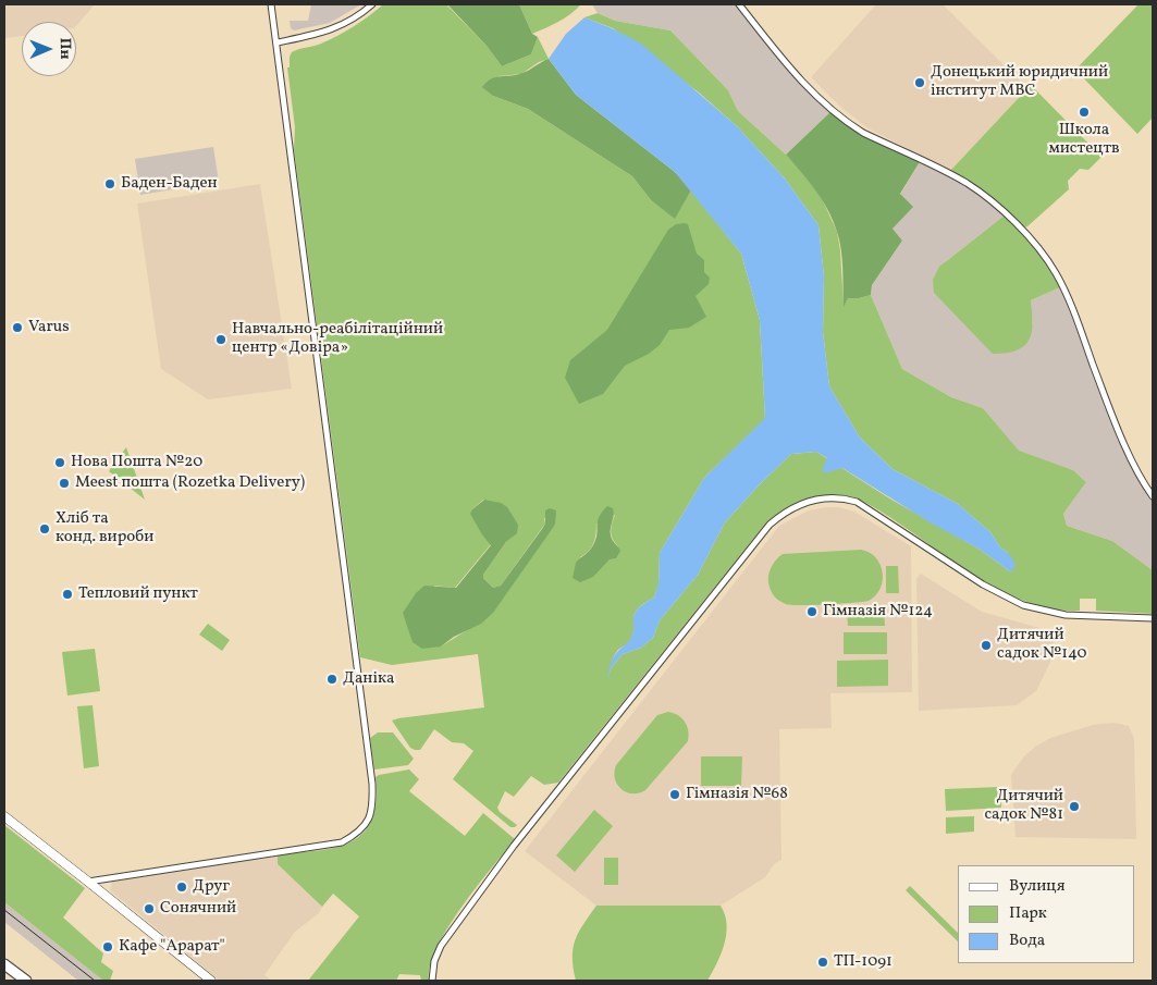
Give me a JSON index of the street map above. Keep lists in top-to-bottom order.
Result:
{
  "places": [
    "Донецький юридичний інститут МВС",
    "Школа мистецтв",
    "Баден-Баден",
    "Varus",
    "Навчально-реабілітаційний центр «Довіра»",
    "Нова Пошта №20",
    "Meest пошта (Rozetka Delivery)",
    "Хліб та конд. вироби",
    "Тепловий пункт",
    "Гімназія №124",
    "Дитячий садок №140",
    "Даніка",
    "Гімназія №68",
    "Дитячий садок №81",
    "Друг",
    "Сонячний",
    "Кафе \"Арарат\"",
    "ТП-1091"
  ],
  "legend": ["Вулиця", "Парк", "Вода"],
  "north": "right"
}
